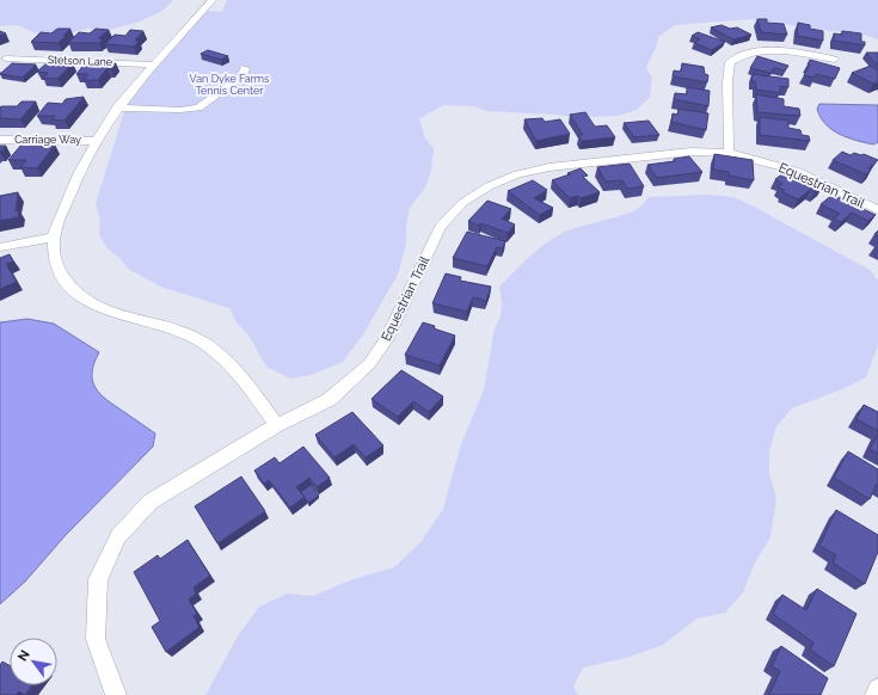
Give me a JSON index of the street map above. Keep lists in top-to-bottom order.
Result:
{
  "streets": {
    "street": ["Stetson Lane", "Carriage Way", "Equestrian Trail"]
  },
  "parks": ["Van Dyke Farms Tennis Center"],
  "north": "top left"
}
